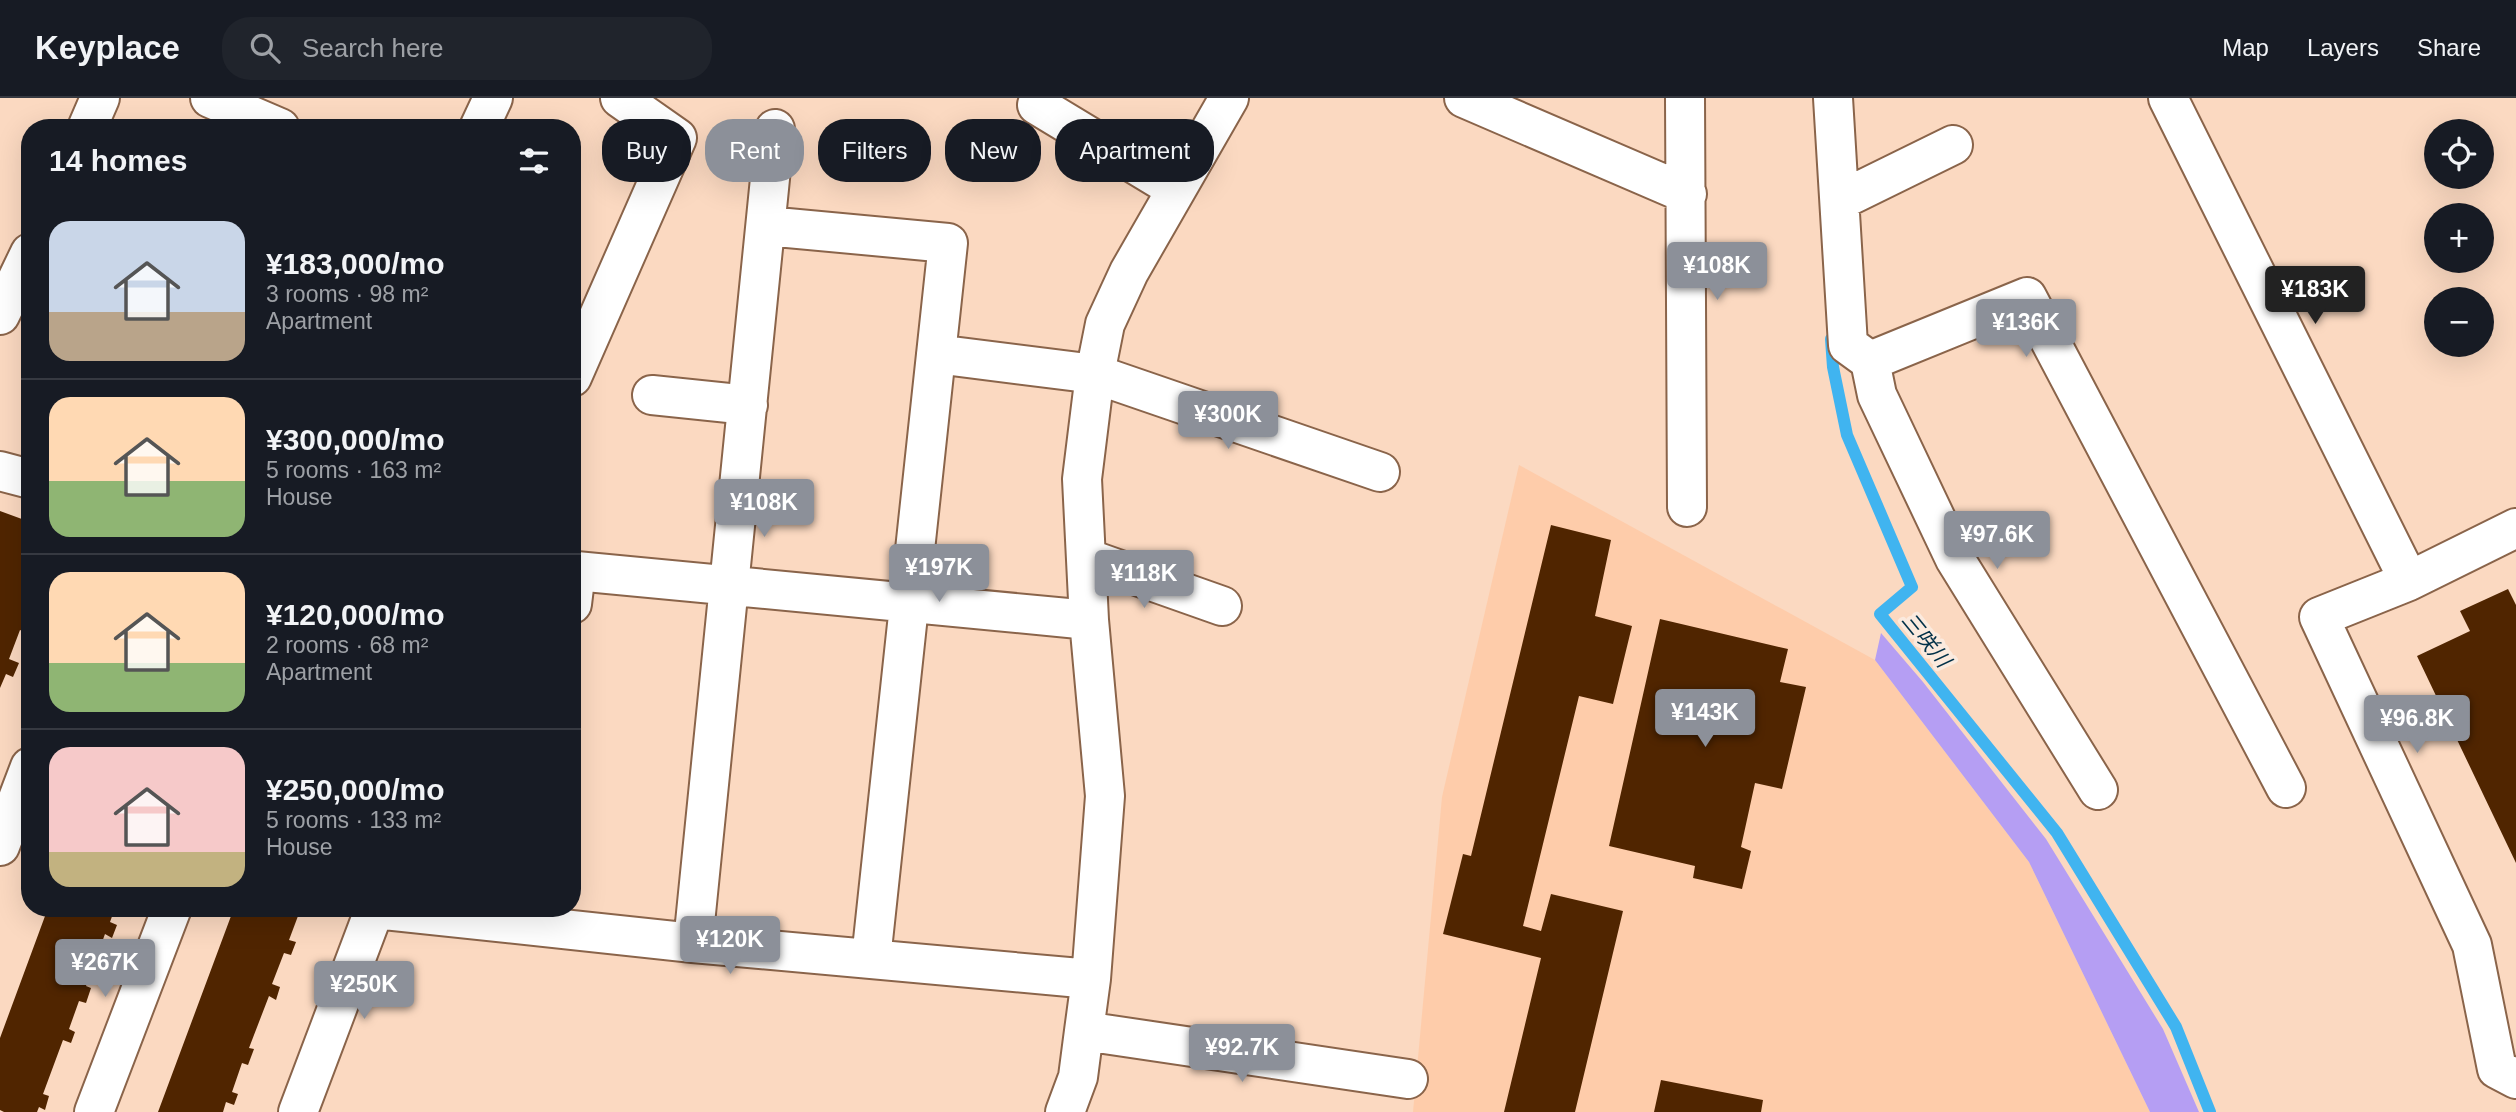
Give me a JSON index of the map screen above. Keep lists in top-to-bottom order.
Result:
{
  "water": ["三咲川"],
  "page": {
    "header": "Keyplace",
    "search": "Search here",
    "nav": ["Map", "Layers", "Share"],
    "map_buttons": ["+", "−"],
    "chip": [
      "Buy",
      "Rent",
      "Filters",
      "New",
      "Apartment"
    ],
    "heading": "14 homes",
    "list": [
      {
        "name": "¥183,000/mo",
        "note": "3 rooms · 98 m² · Apartment"
      },
      {
        "name": "¥300,000/mo",
        "note": "5 rooms · 163 m² · House"
      },
      {
        "name": "¥120,000/mo",
        "note": "2 rooms · 68 m² · Apartment"
      },
      {
        "name": "¥250,000/mo",
        "note": "5 rooms · 133 m² · House"
      }
    ],
    "price": [
      "¥108K",
      "¥183K",
      "¥136K",
      "¥300K",
      "¥108K",
      "¥97.6K",
      "¥197K",
      "¥118K",
      "¥143K",
      "¥96.8K",
      "¥120K",
      "¥267K",
      "¥250K",
      "¥92.7K"
    ]
  }
}
